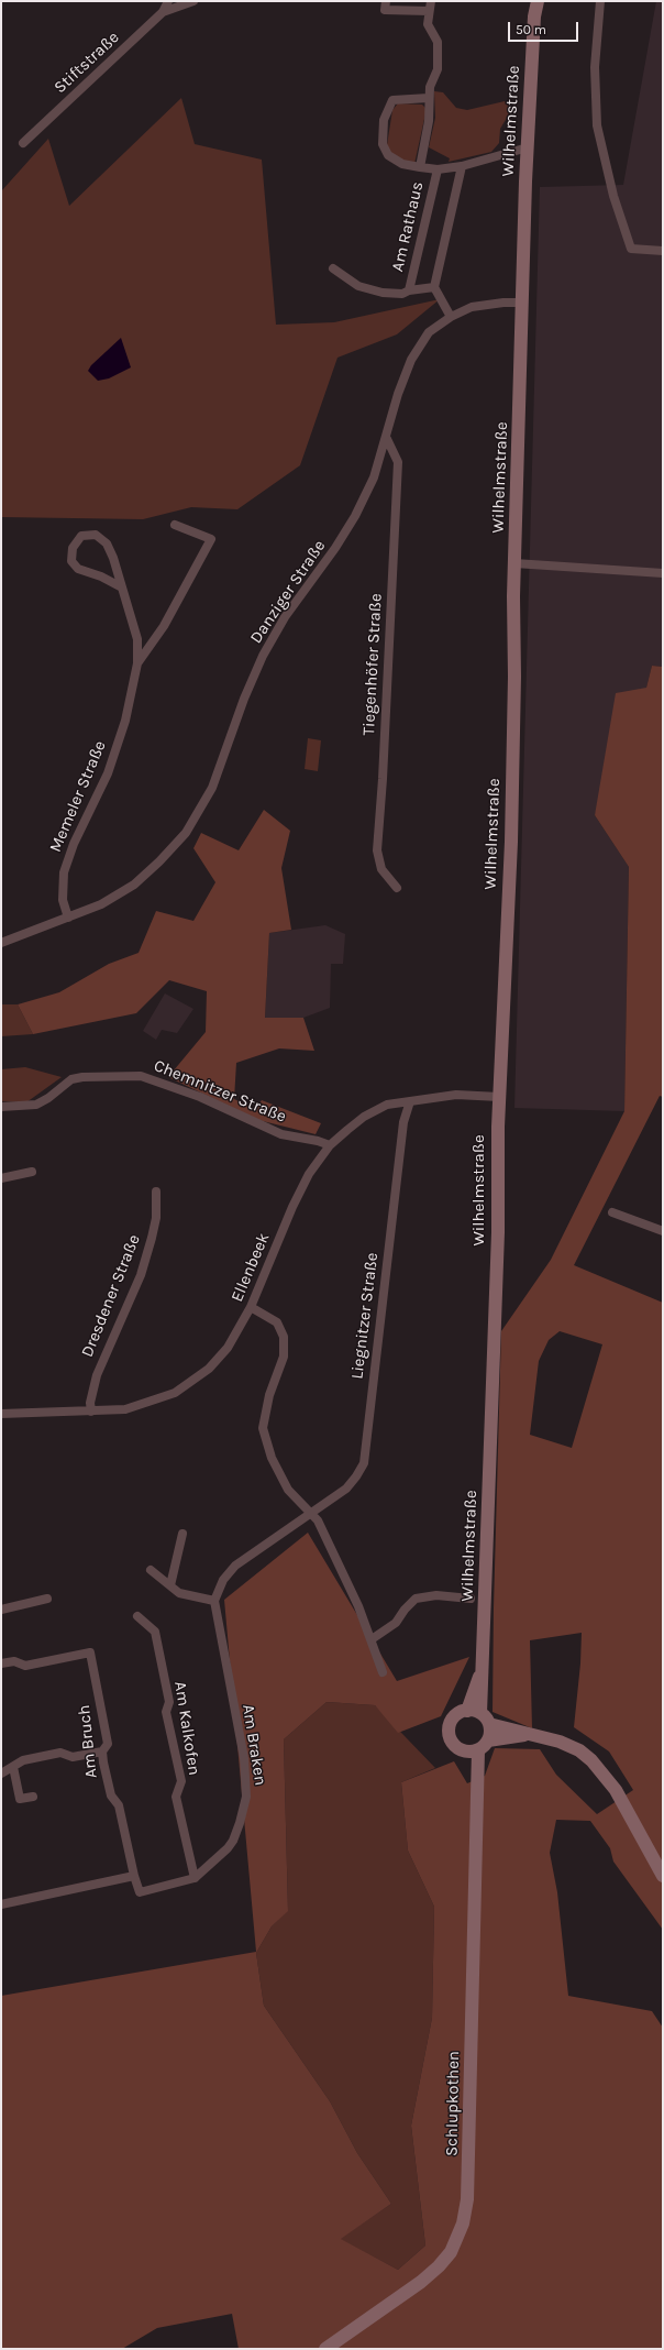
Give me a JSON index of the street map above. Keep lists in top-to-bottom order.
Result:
{
  "streets": {
    "main road": ["Wilhelmstraße", "Schlupkothen"],
    "street": [
      "Stiftstraße",
      "Am Rathaus",
      "Danziger Straße",
      "Tiegenhöfer Straße",
      "Memeler Straße",
      "Chemnitzer Straße",
      "Ellenbeek",
      "Dresdener Straße",
      "Liegnitzer Straße",
      "Am Kalkofen",
      "Am Bruch",
      "Am Braken"
    ]
  },
  "crossings": [
    ["Wilhelmstraße", "Am Rathaus"],
    ["Wilhelmstraße", "Danziger Straße"],
    ["Wilhelmstraße", "Ellenbeek"],
    ["Wilhelmstraße", "Schlupkothen"],
    ["Danziger Straße", "Tiegenhöfer Straße"],
    ["Danziger Straße", "Memeler Straße"],
    ["Chemnitzer Straße", "Ellenbeek"],
    ["Ellenbeek", "Dresdener Straße"],
    ["Ellenbeek", "Liegnitzer Straße"],
    ["Am Kalkofen", "Am Braken"],
    ["Am Bruch", "Am Braken"]
  ],
  "scale_bar": "50 m"
}
